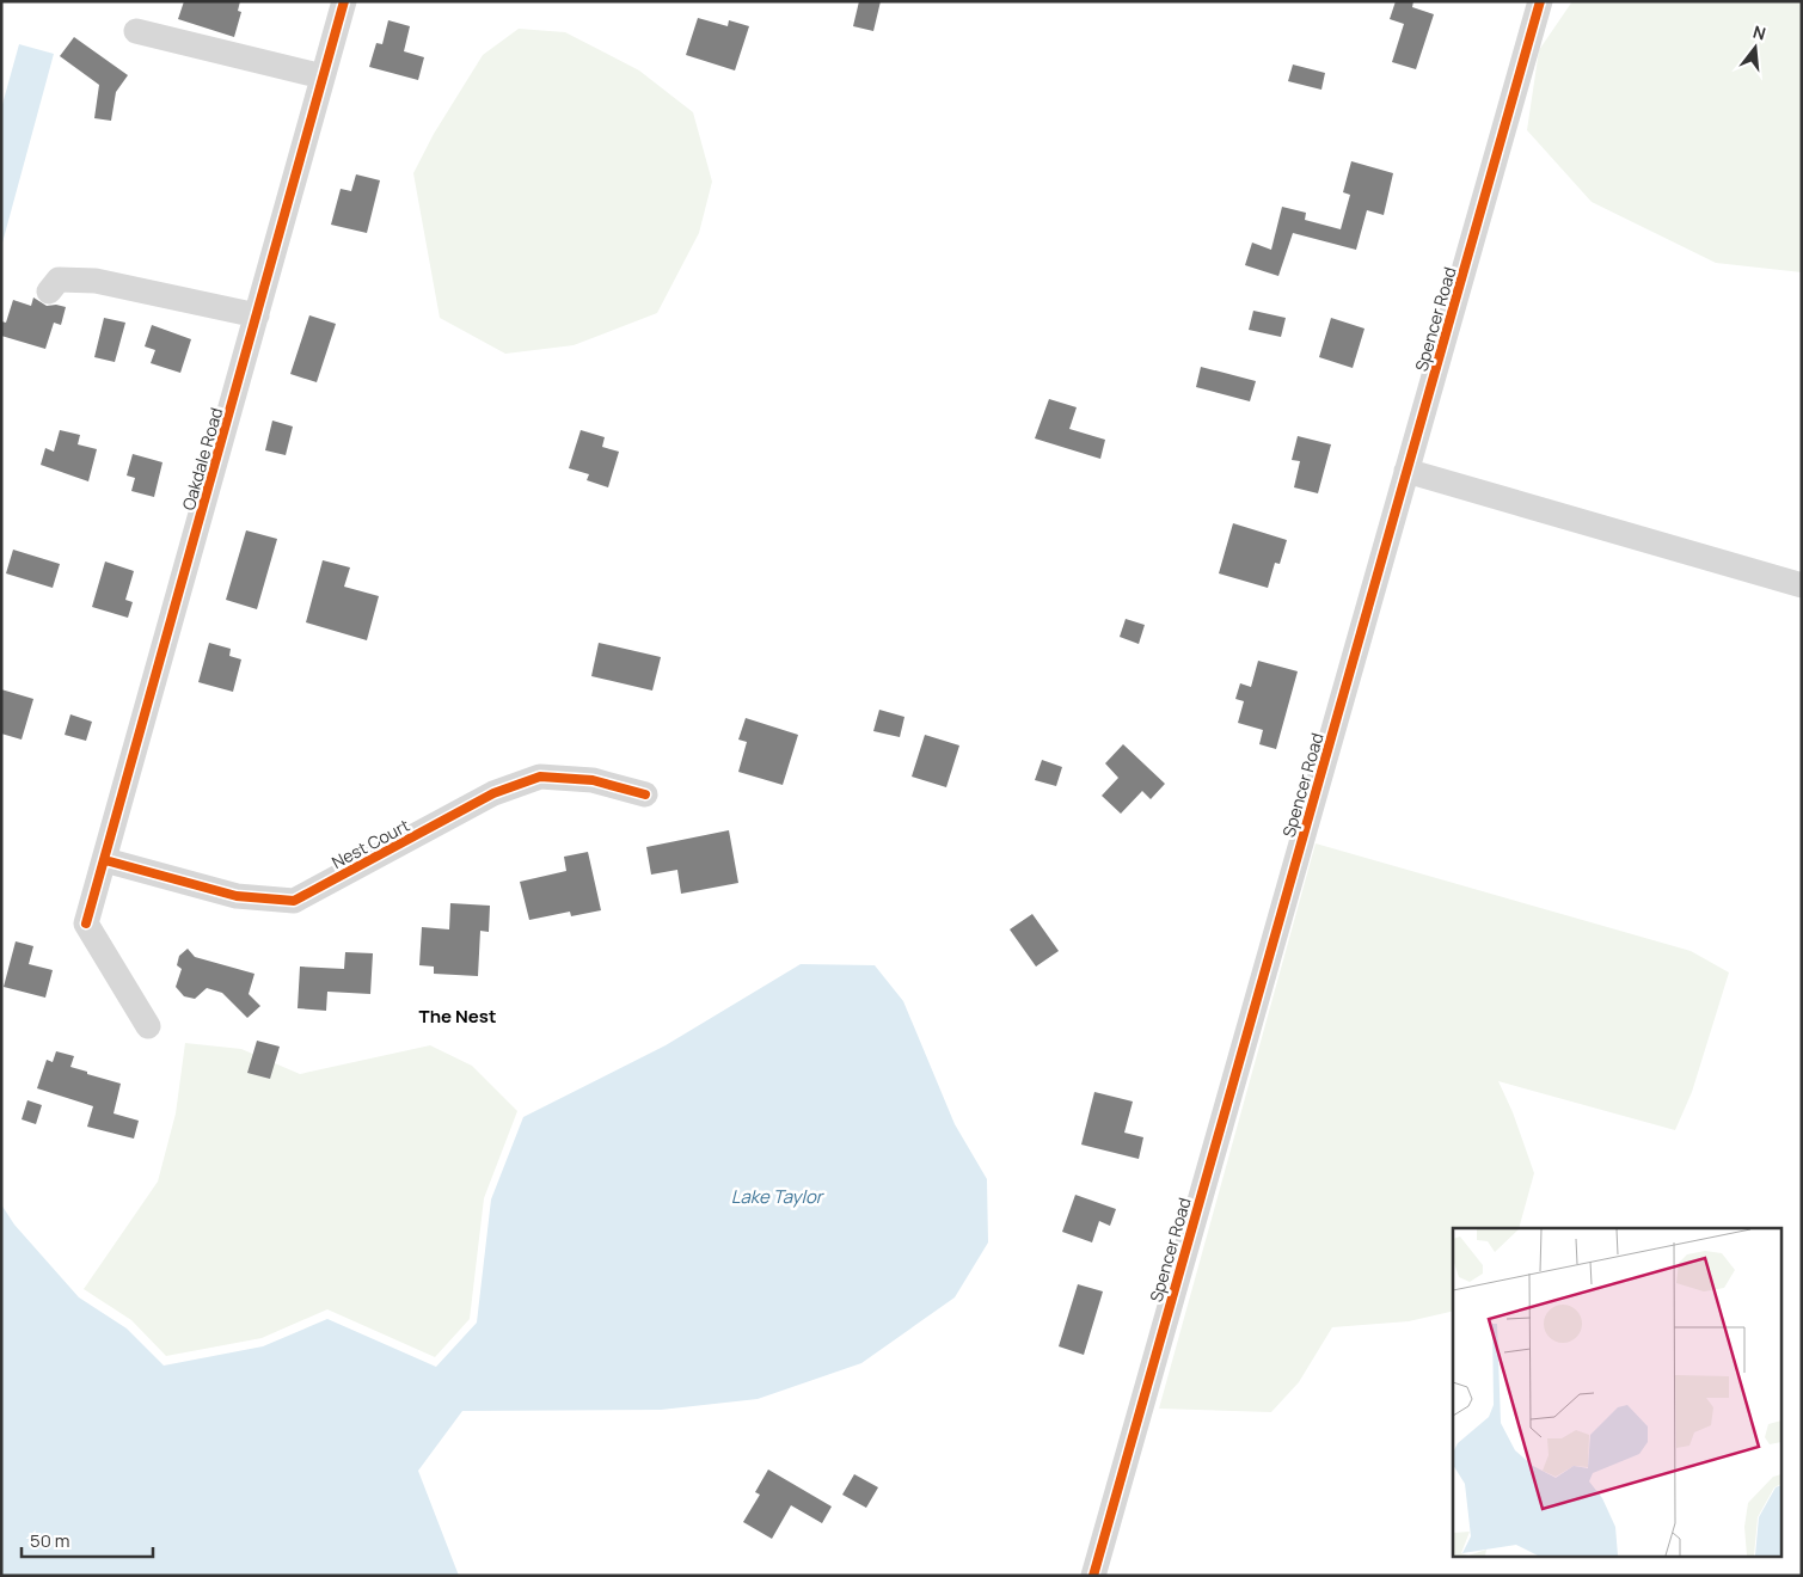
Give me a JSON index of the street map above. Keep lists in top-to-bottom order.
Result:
{
  "streets": {
    "street": ["Spencer Road", "Oakdale Road", "Nest Court"]
  },
  "crossings": [
    ["Oakdale Road", "Nest Court"]
  ],
  "districts": ["The Nest"],
  "water": ["Lake Taylor"],
  "scale_bar": "50 m",
  "north": "top"
}
